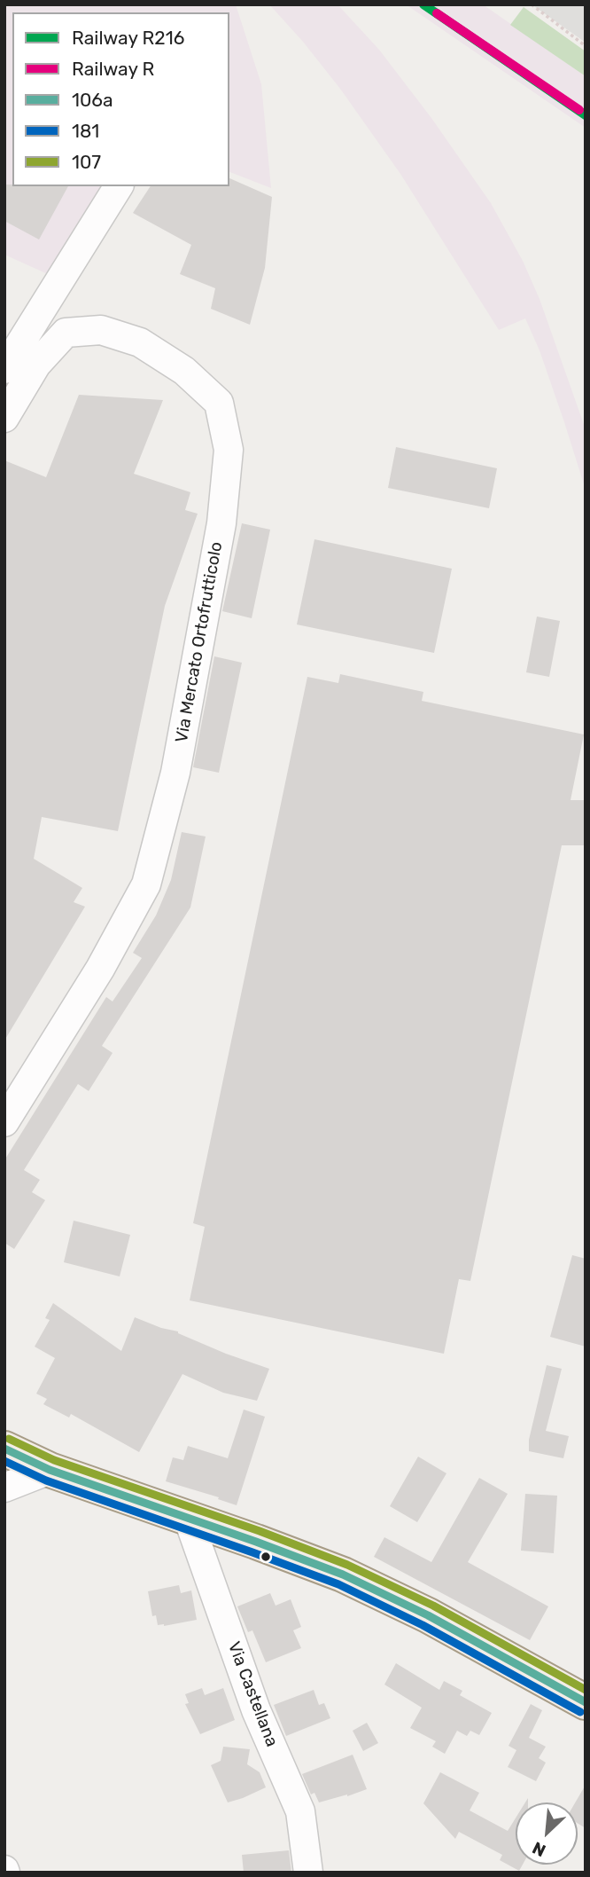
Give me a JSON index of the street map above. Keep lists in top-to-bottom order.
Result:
{
  "streets": {
    "street": ["Via Mercato Ortofrutticolo", "Via Castellana"]
  },
  "lines": [
    "rail line R216",
    "rail line R",
    "transit line 107",
    "transit line 106a",
    "transit line 181"
  ],
  "legend": [
    "Railway R216",
    "Railway R",
    "106a",
    "181",
    "107"
  ],
  "north": "bottom left"
}
